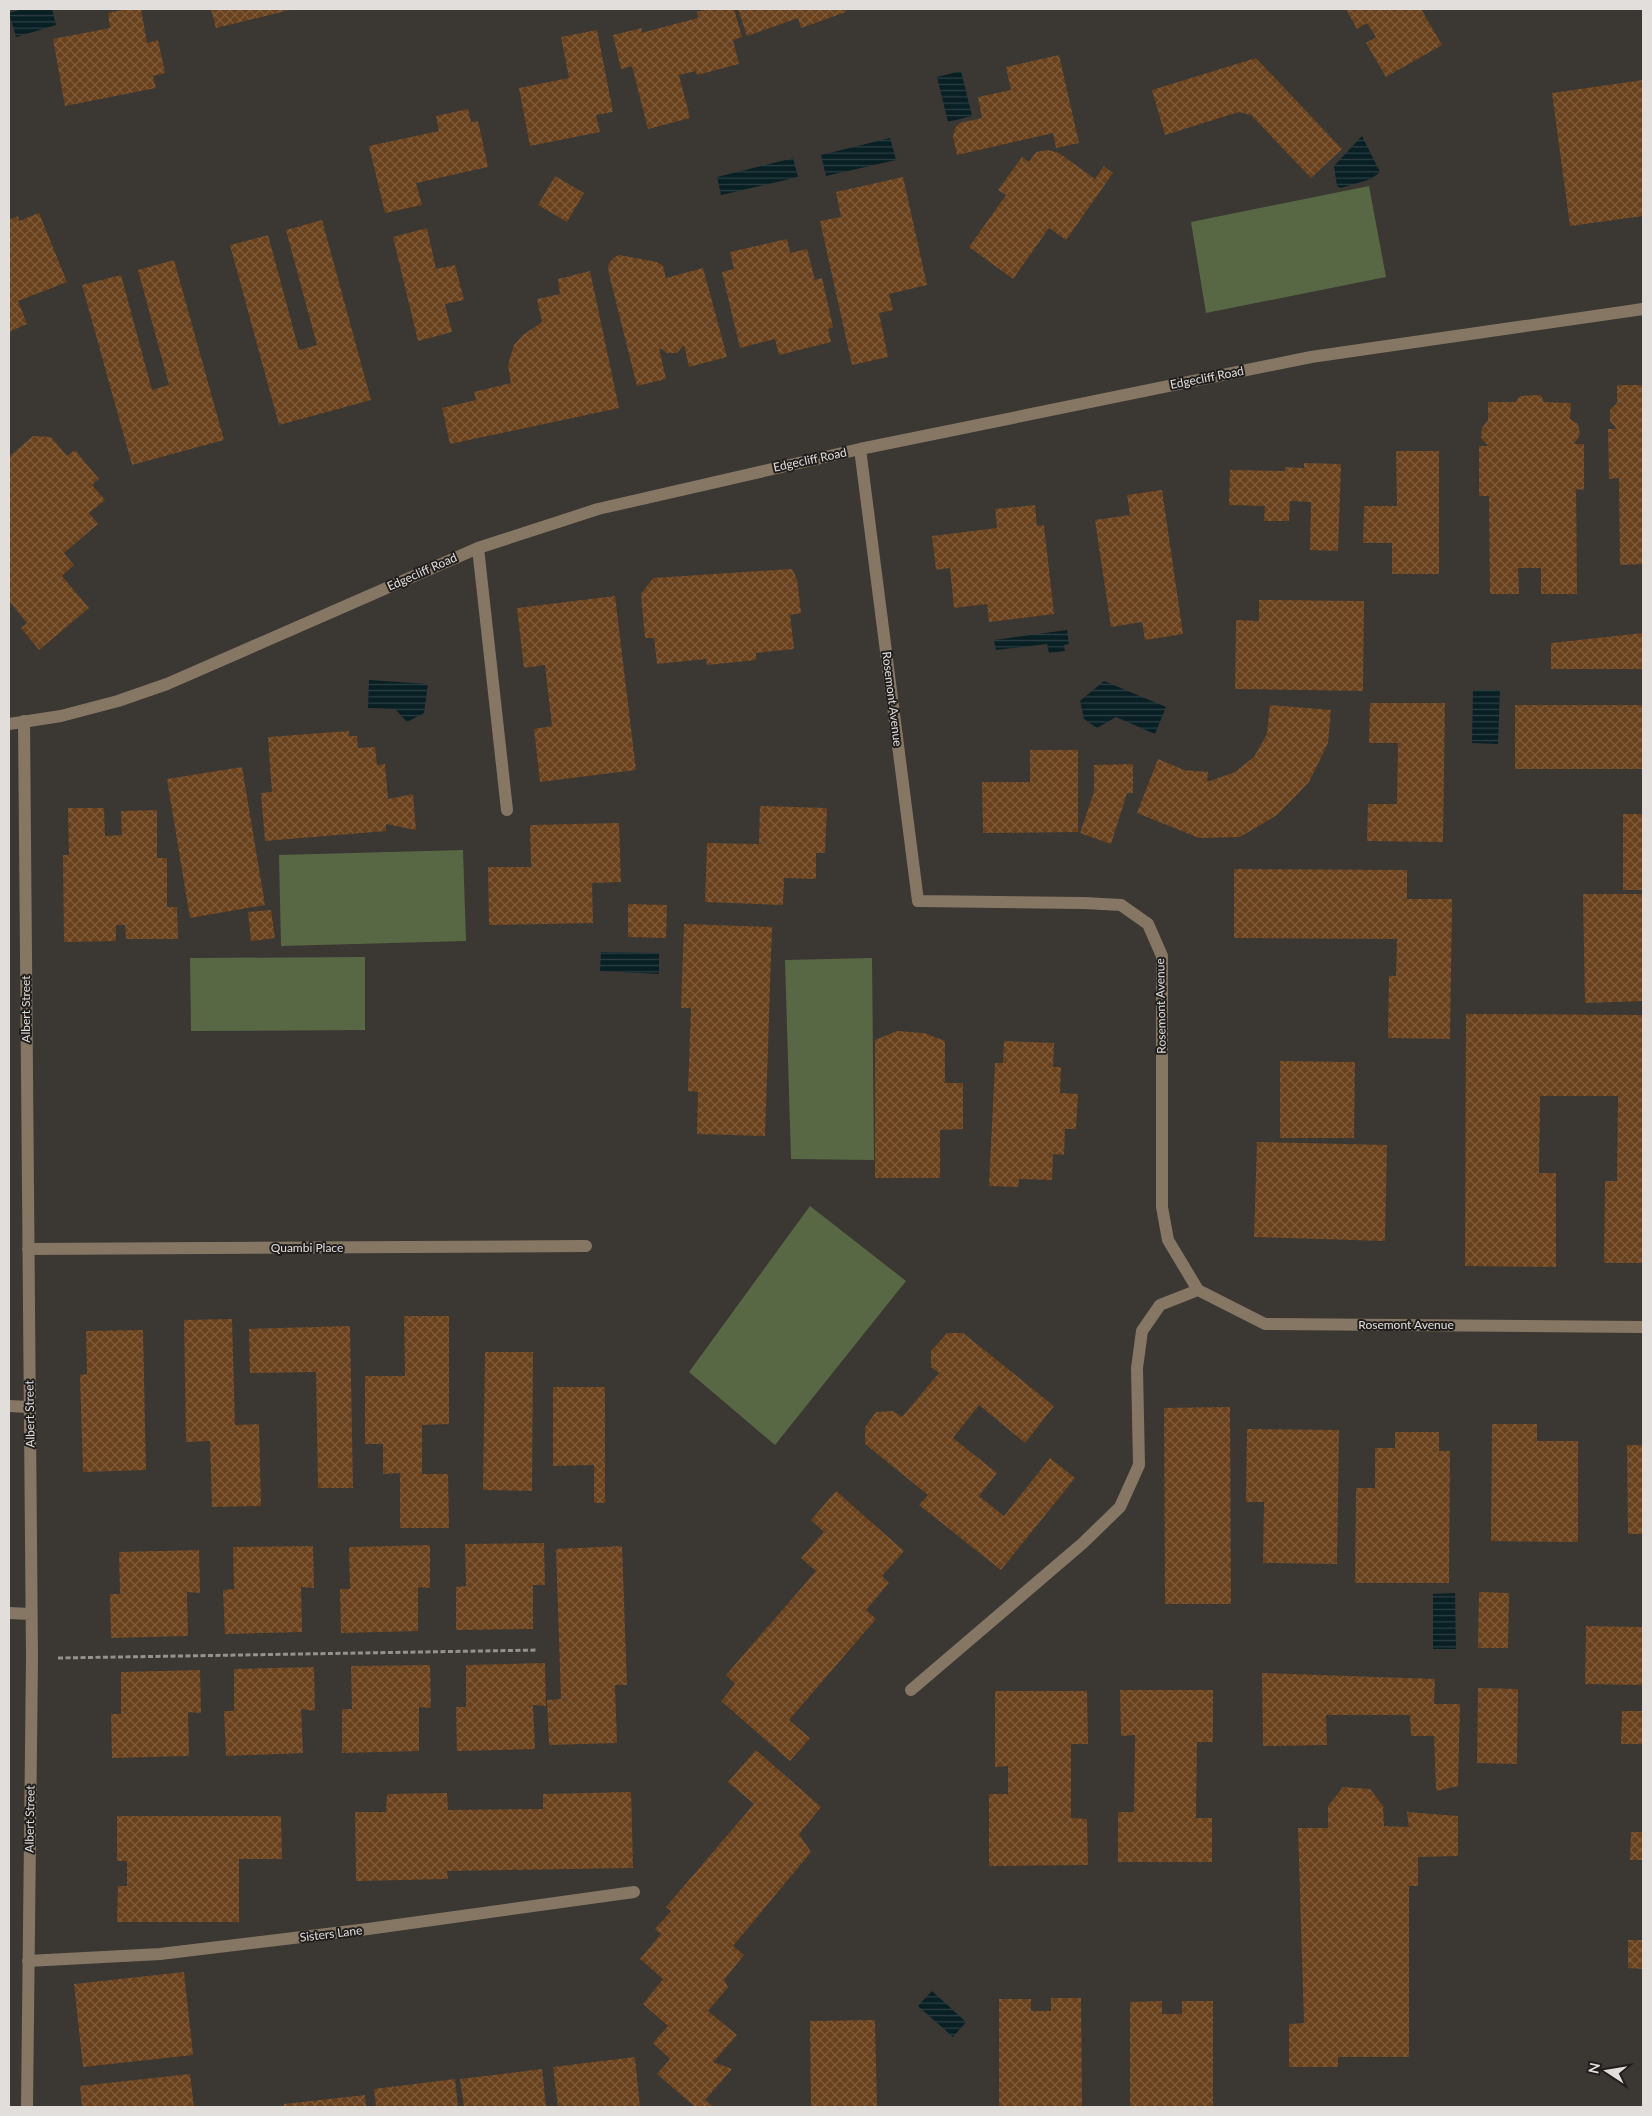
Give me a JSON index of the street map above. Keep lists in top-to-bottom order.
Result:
{
  "streets": {
    "street": [
      "Edgecliff Road",
      "Rosemont Avenue",
      "Albert Street",
      "Quambi Place",
      "Sisters Lane"
    ]
  },
  "crossings": [
    ["Edgecliff Road", "Rosemont Avenue"],
    ["Edgecliff Road", "Albert Street"],
    ["Albert Street", "Quambi Place"],
    ["Albert Street", "Sisters Lane"]
  ],
  "north": "left"
}
